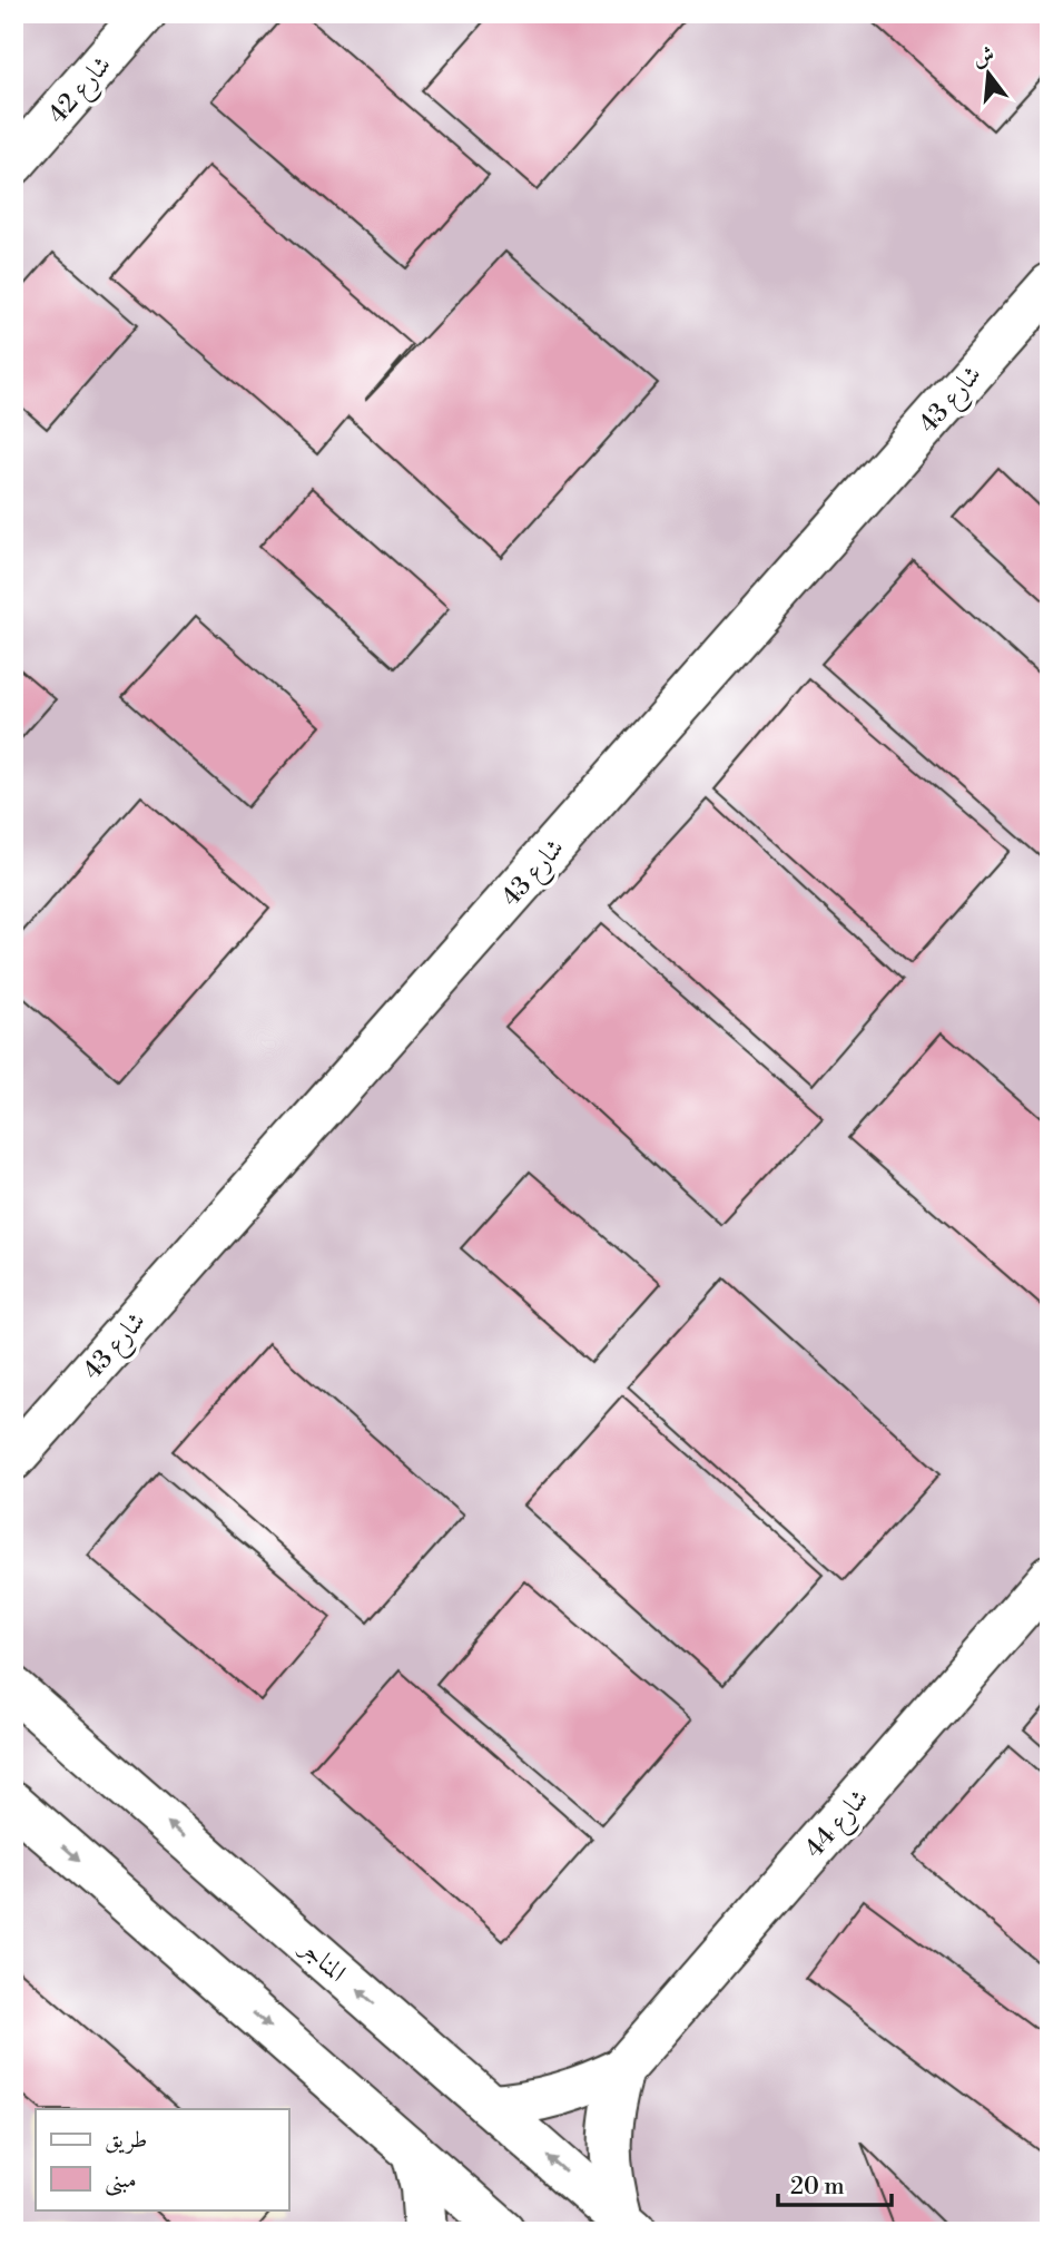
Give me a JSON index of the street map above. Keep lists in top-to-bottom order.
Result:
{
  "streets": {
    "street": [
      "شارع 42",
      "شارع 43",
      "شارع 44",
      "المناجر"
    ]
  },
  "crossings": [
    ["شارع 44", "المناجر"]
  ],
  "legend": ["طريق", "مبنى"],
  "scale_bar": "20 m",
  "north": "top"
}
